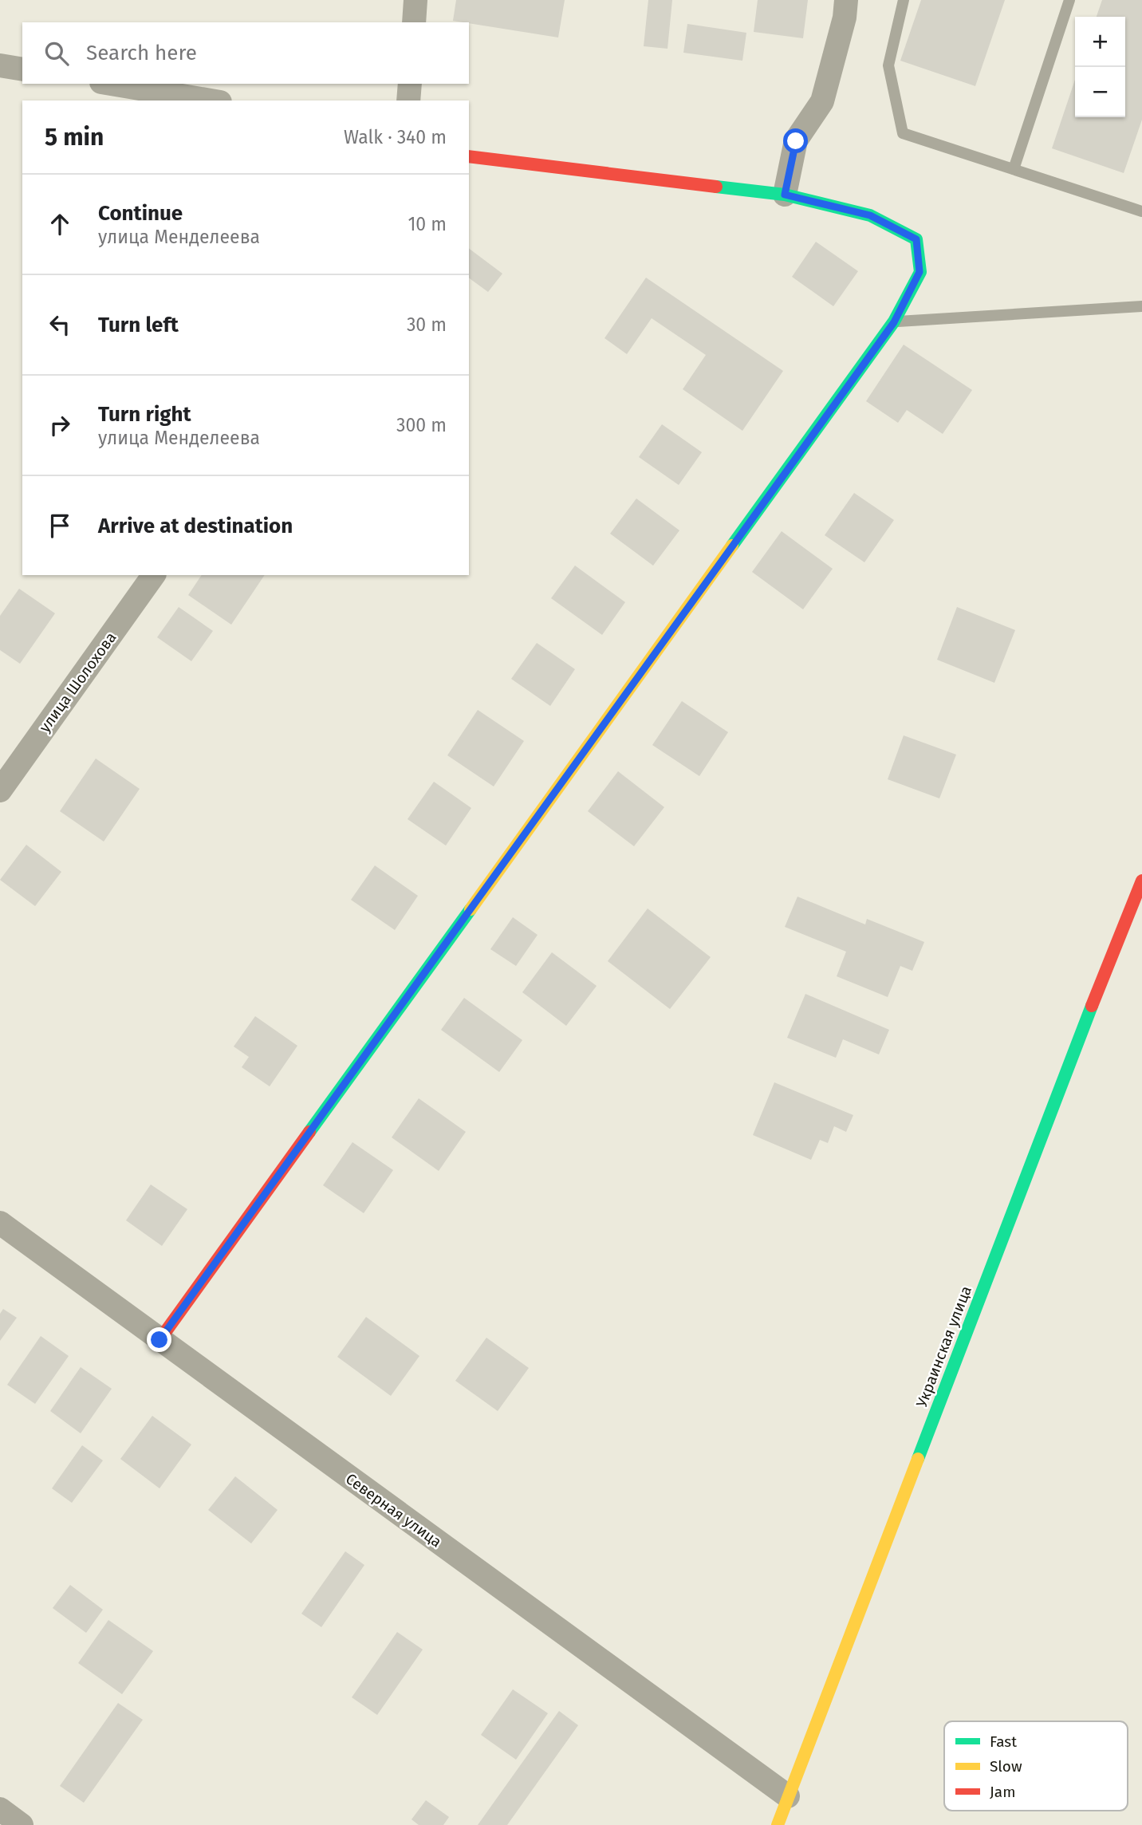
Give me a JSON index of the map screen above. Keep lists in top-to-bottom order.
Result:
{
  "streets": {
    "street": ["улица Шолохова", "Украинская улица", "Северная улица"]
  },
  "crossings": [
    ["Украинская улица", "Северная улица"]
  ],
  "legend": ["Fast", "Slow", "Jam"],
  "page": {
    "map_buttons": ["+", "−"],
    "search": "Search here",
    "heading": ["5 min", "Walk · 340 m"],
    "list": [
      ["Continue", "улица Менделеева", "10 m"],
      ["Turn left", "30 m"],
      ["Turn right", "улица Менделеева", "300 m"],
      "Arrive at destination"
    ]
  }
}
